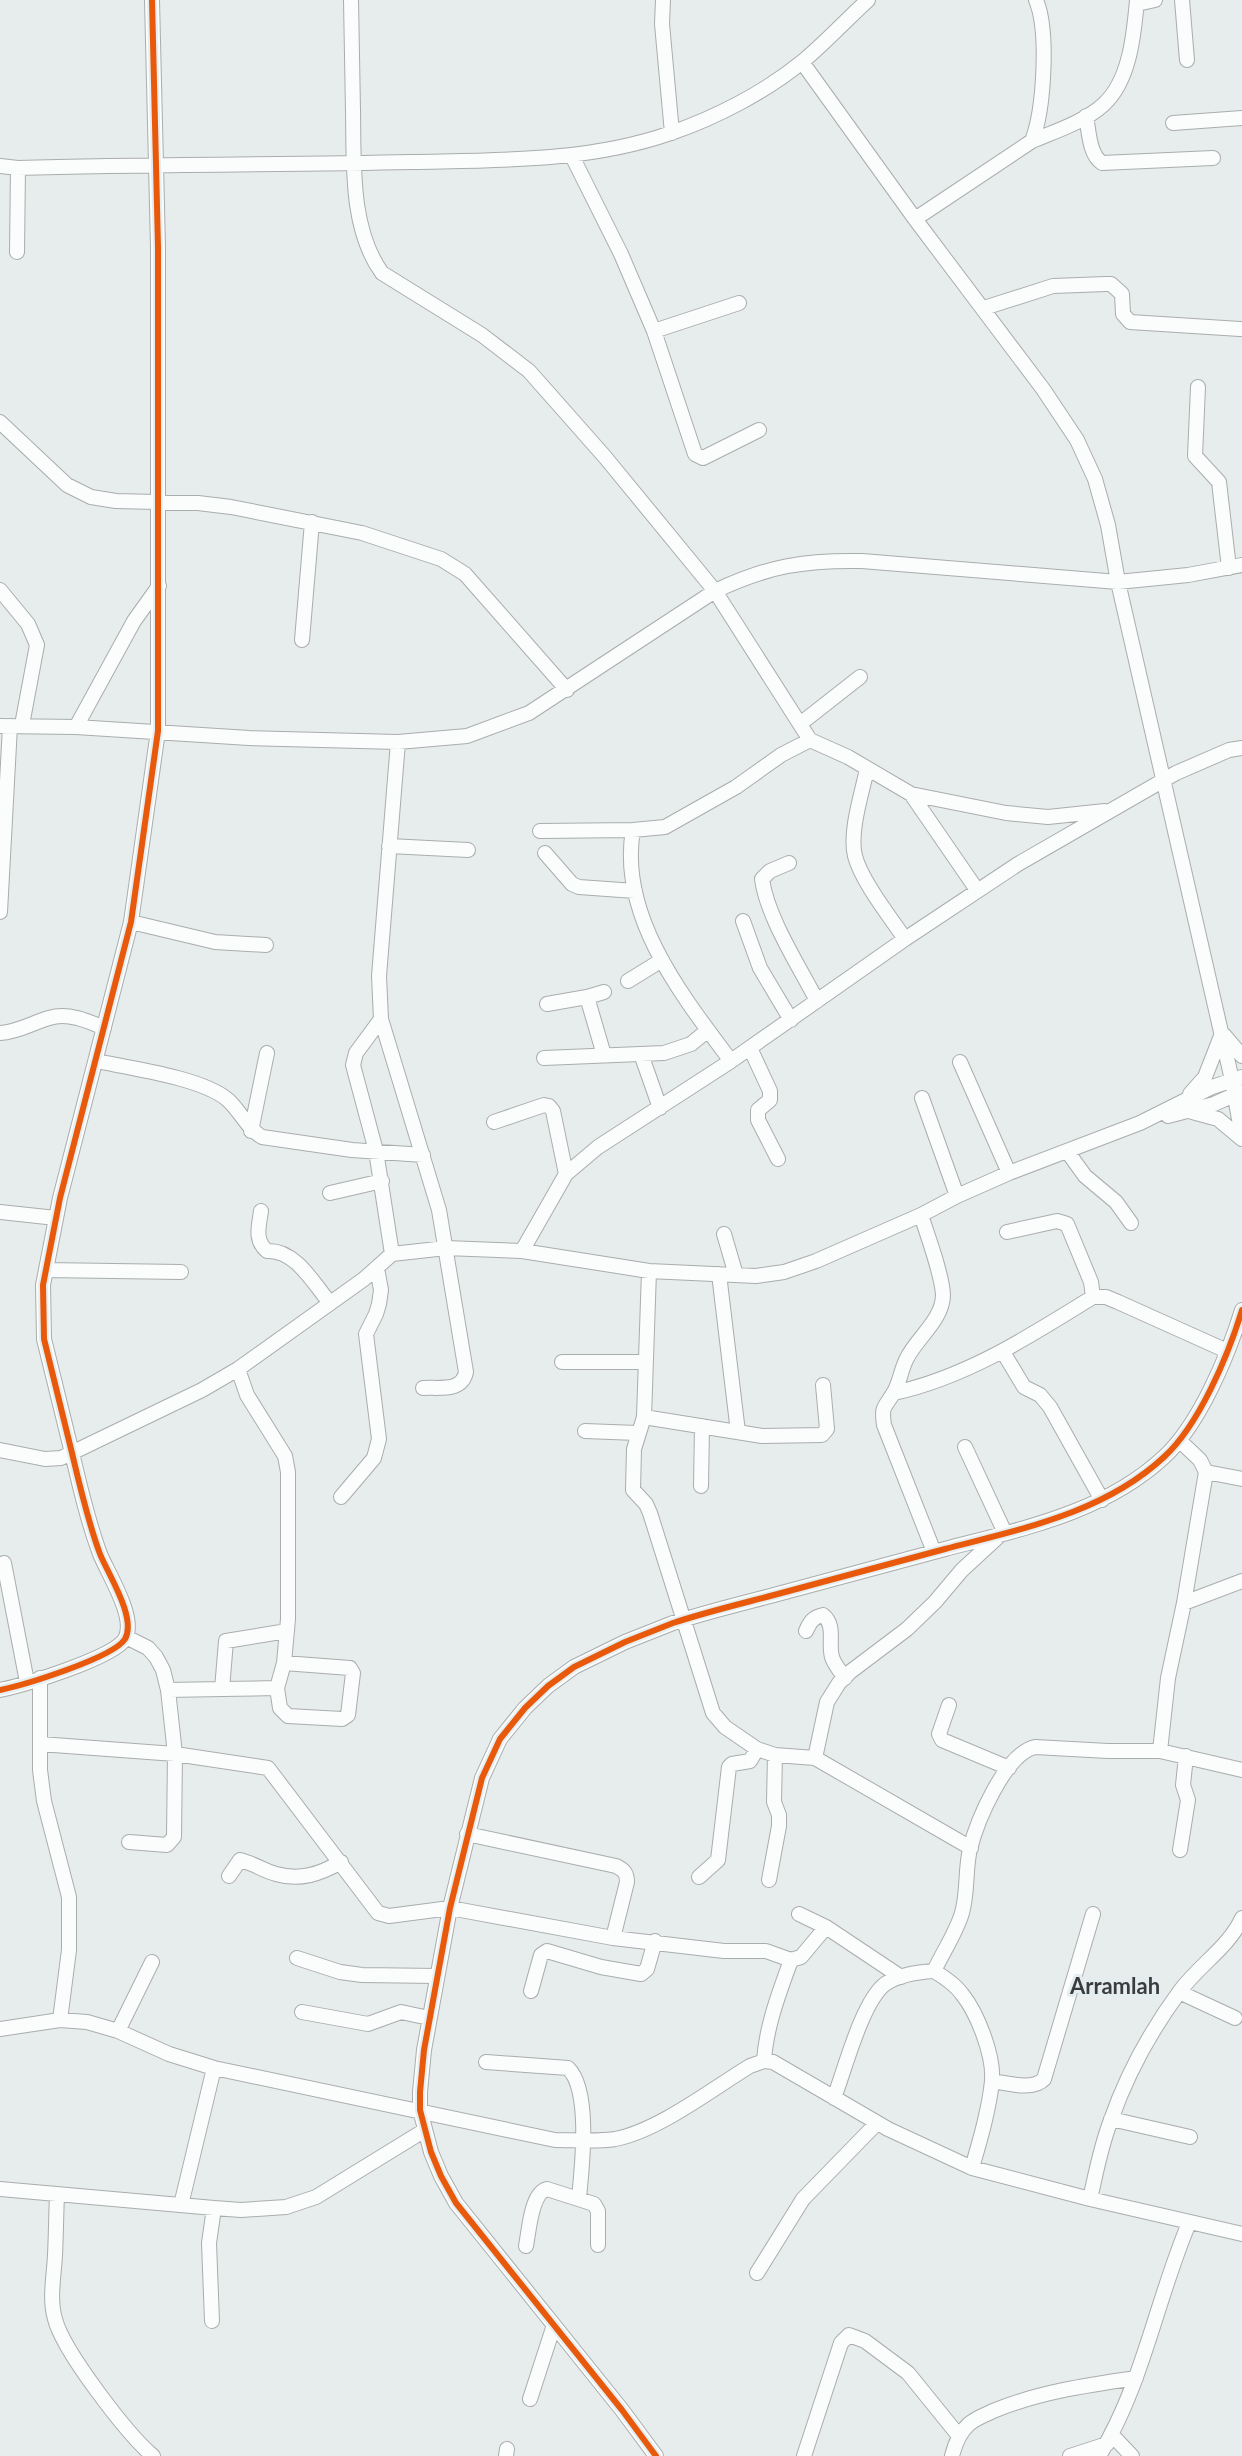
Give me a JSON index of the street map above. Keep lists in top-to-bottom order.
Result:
{
  "districts": ["Arramlah"]
}
